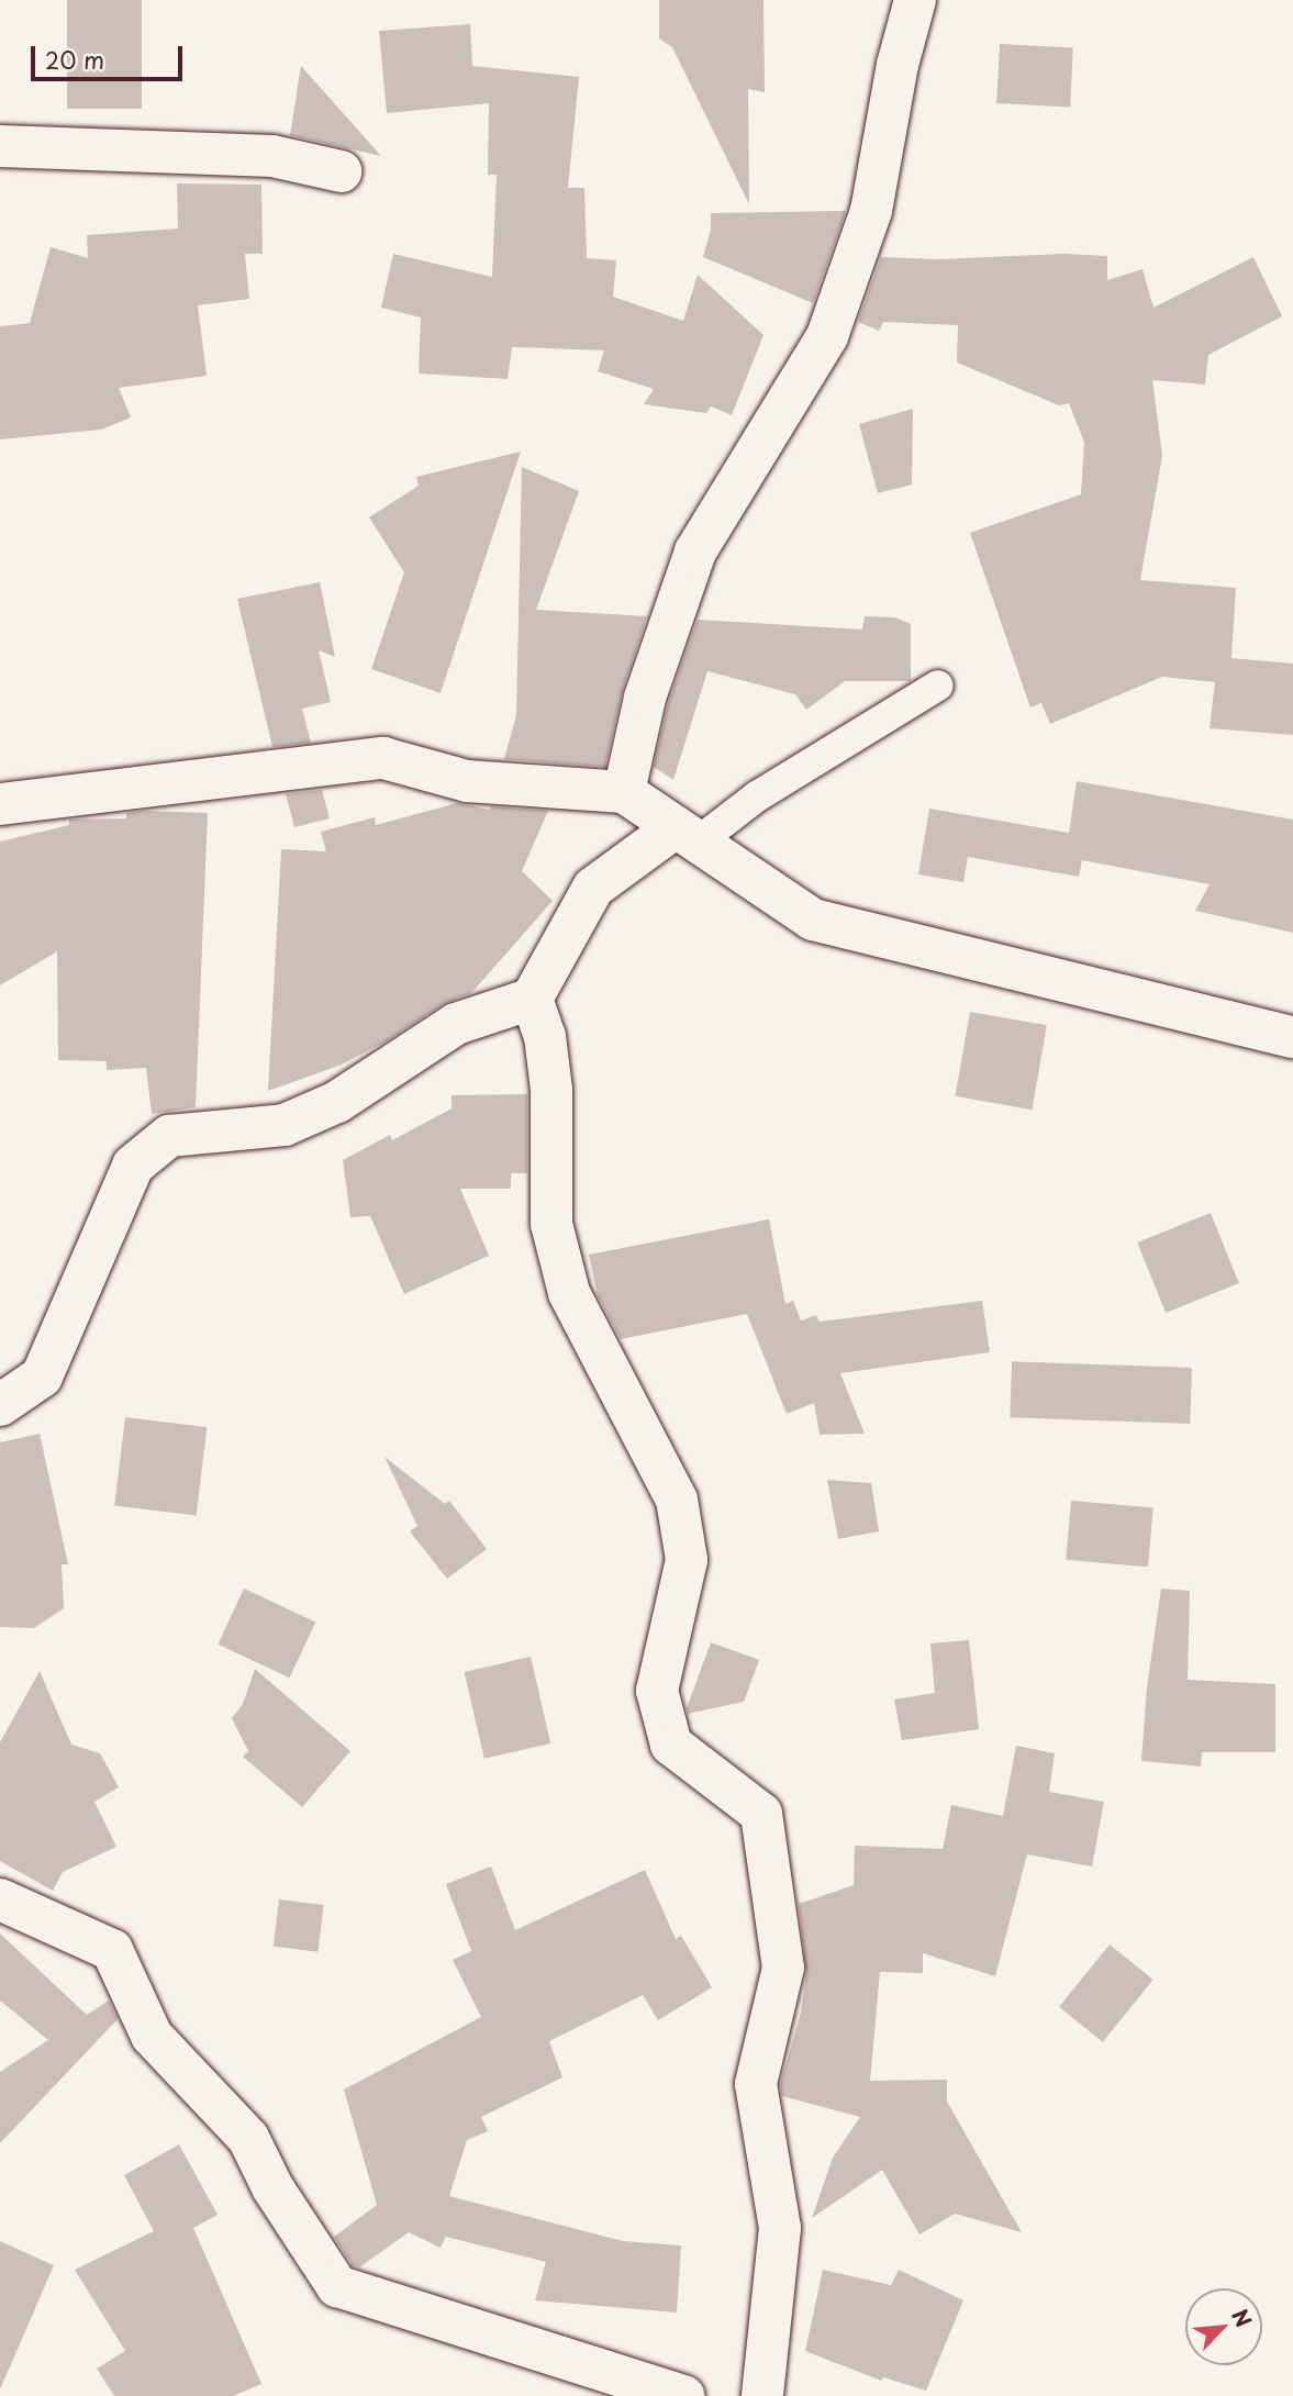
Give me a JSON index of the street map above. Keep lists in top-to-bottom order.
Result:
{
  "scale_bar": "20 m",
  "north": "top right"
}
